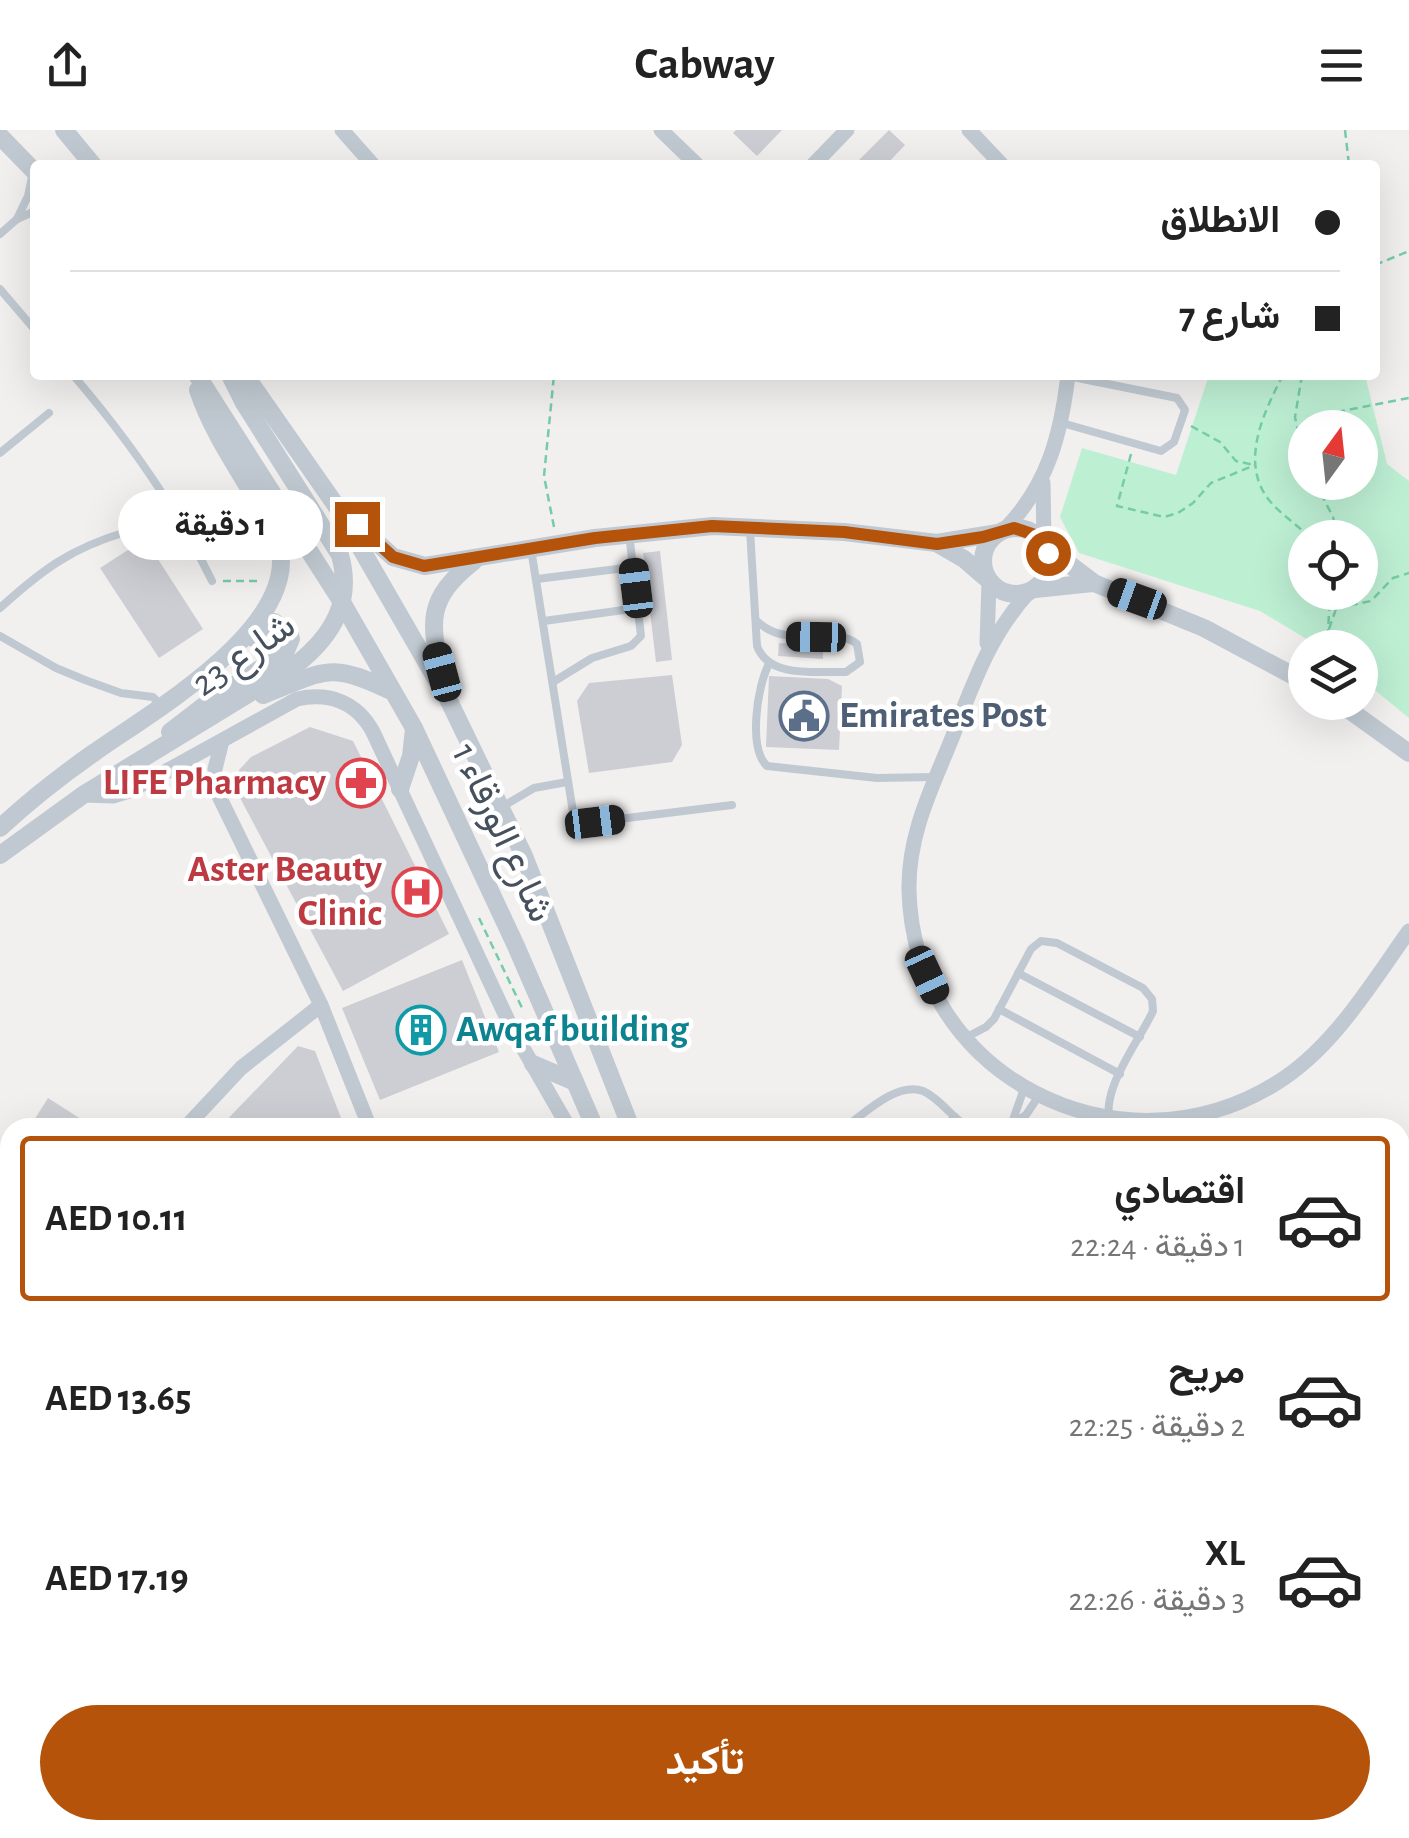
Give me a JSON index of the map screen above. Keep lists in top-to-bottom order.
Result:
{
  "streets": {
    "street": ["شارع 23", "شارع الورقاء 1"]
  },
  "crossings": [
    ["شارع 23", "شارع الورقاء 1"]
  ],
  "places": {
    "public building": ["Emirates Post"],
    "pharmacy": ["LIFE Pharmacy"],
    "hospital": ["Aster Beauty Clinic"],
    "building": ["Awqaf building"]
  },
  "north": "top",
  "page": {
    "header": "Cabway",
    "banner": ["الانطلاق", "شارع 7"],
    "bubble": "1 دقيقة",
    "list": [
      {
        "name": "اقتصادي",
        "note": "1 دقيقة · 22:24",
        "value": "AED 10.11"
      },
      {
        "name": "مريح",
        "note": "2 دقيقة · 22:25",
        "value": "AED 13.65"
      },
      {
        "name": "XL",
        "note": "3 دقيقة · 22:26",
        "value": "AED 17.19"
      }
    ],
    "buttons": "تأكيد"
  }
}
